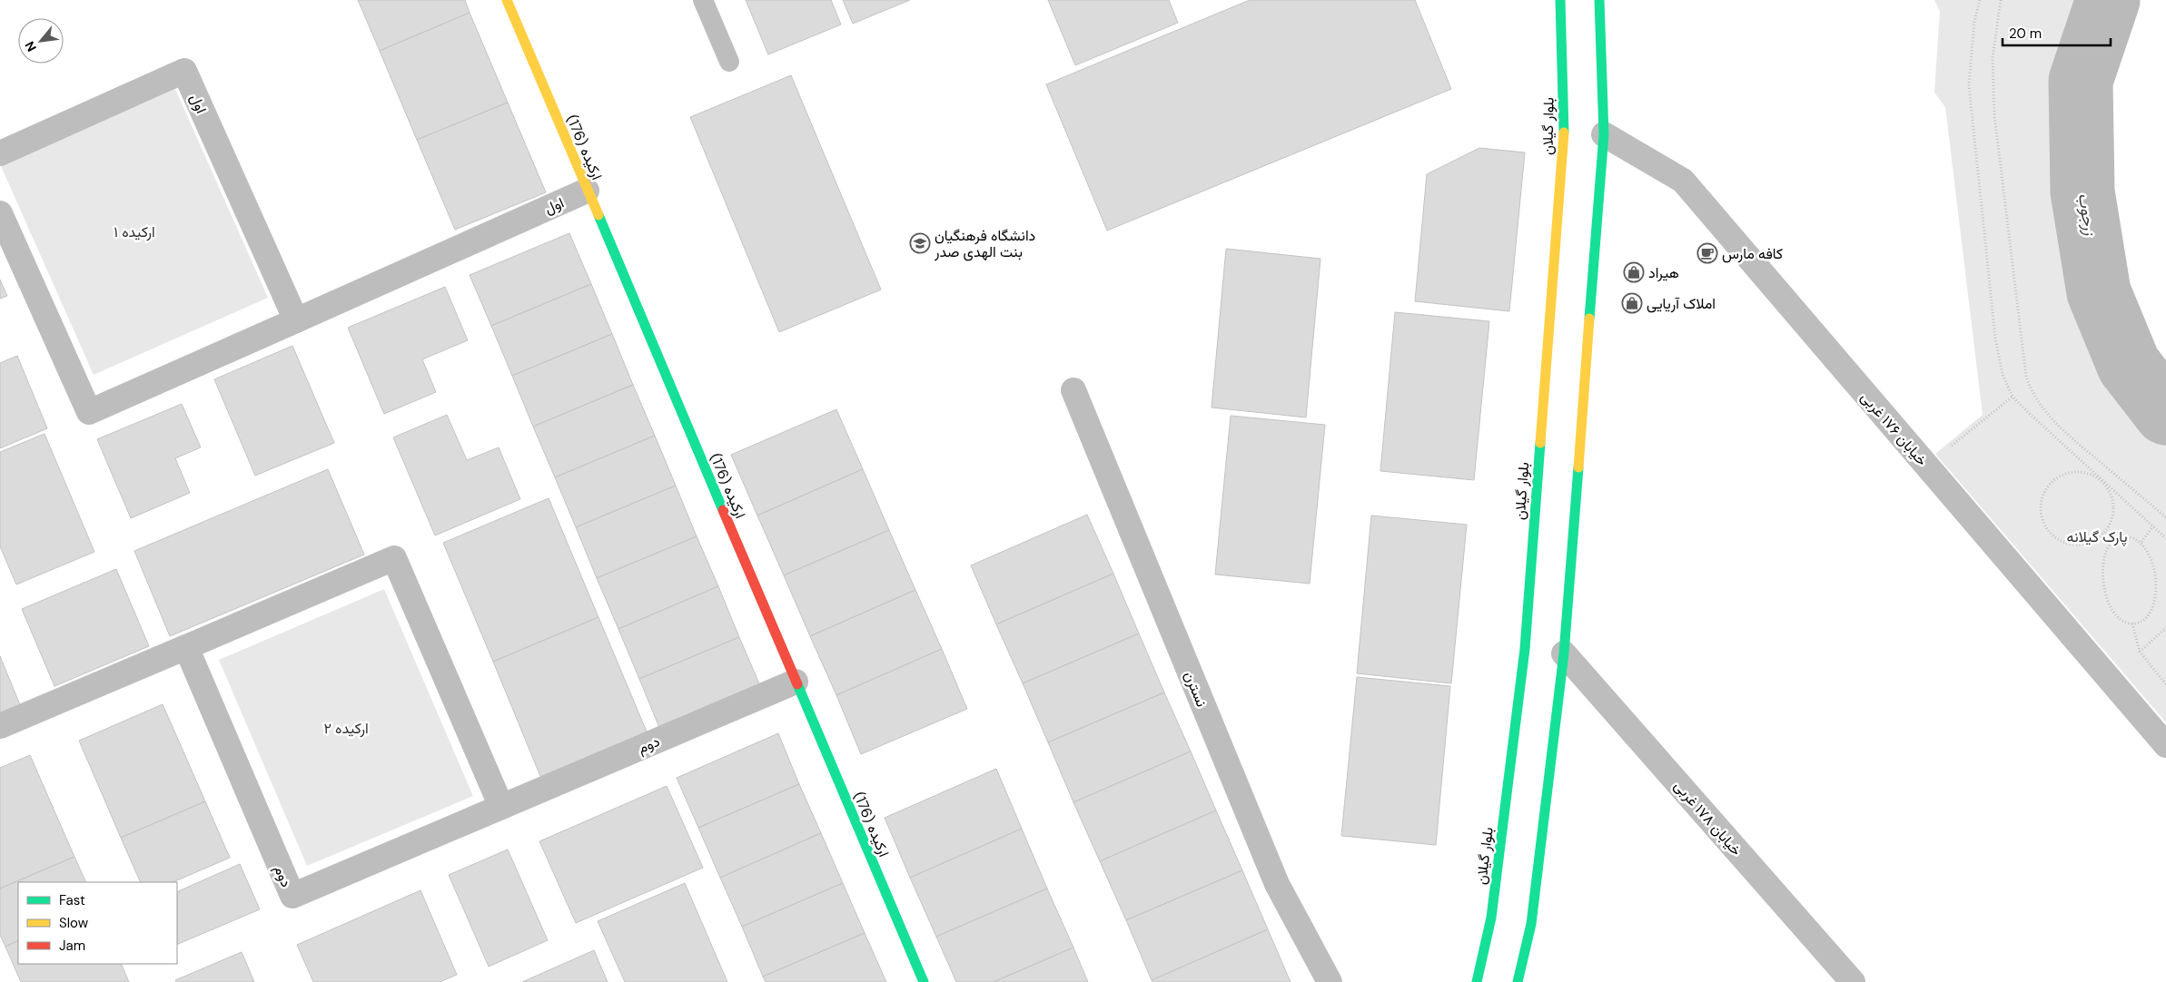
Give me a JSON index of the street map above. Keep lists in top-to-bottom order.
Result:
{
  "streets": {
    "main road": ["بلوار گیلان", "ارکیده (176)"],
    "street": [
      "اول",
      "خیابان ۱۷۶ غربی",
      "نسترن",
      "دوم",
      "خیابان ۱۷۸ غربی"
    ]
  },
  "crossings": [
    ["اول", "ارکیده (176)"],
    ["ارکیده (176)", "دوم"]
  ],
  "water": ["زرجوب"],
  "parks": ["ارکیده ۱", "پارک گیلانه", "ارکیده ۲"],
  "places": {
    "school or university": ["دانشگاه فرهنگیان بنت الهدی صدر"],
    "cafe": ["کافه مارس"],
    "shop": ["هیراد", "املاک آریایی"]
  },
  "legend": ["Fast", "Slow", "Jam"],
  "scale_bar": "20 m",
  "north": "bottom left"
}
